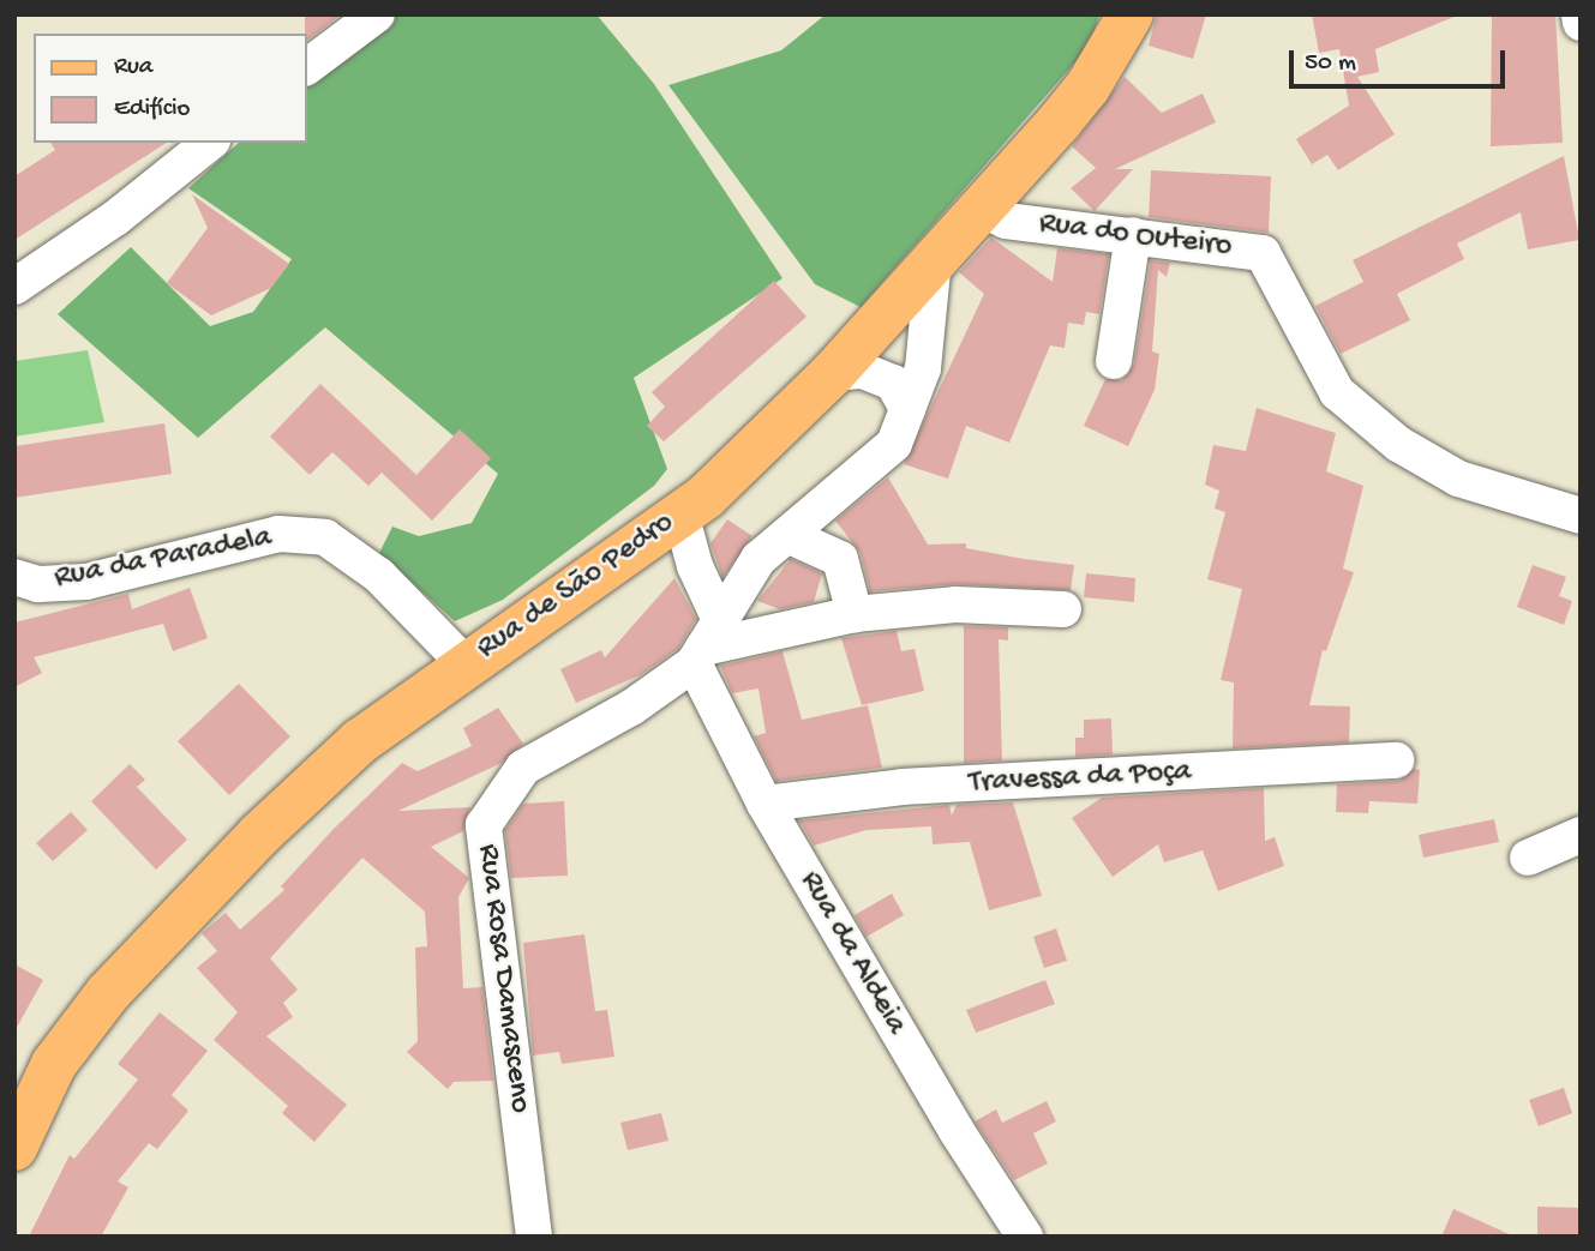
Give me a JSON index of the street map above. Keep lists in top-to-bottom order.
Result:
{
  "streets": {
    "main road": ["Rua de São Pedro"],
    "street": [
      "Rua do Outeiro",
      "Rua da Paradela",
      "Travessa da Poça",
      "Rua da Aldeia",
      "Rua Rosa Damasceno"
    ]
  },
  "crossings": [
    ["Rua do Outeiro", "Rua de São Pedro"],
    ["Rua da Paradela", "Rua de São Pedro"],
    ["Rua de São Pedro", "Rua da Aldeia"],
    ["Rua de São Pedro", "Rua Rosa Damasceno"],
    ["Travessa da Poça", "Rua da Aldeia"],
    ["Rua da Aldeia", "Rua Rosa Damasceno"]
  ],
  "legend": ["Rua", "Edifício"],
  "scale_bar": "50 m"
}
